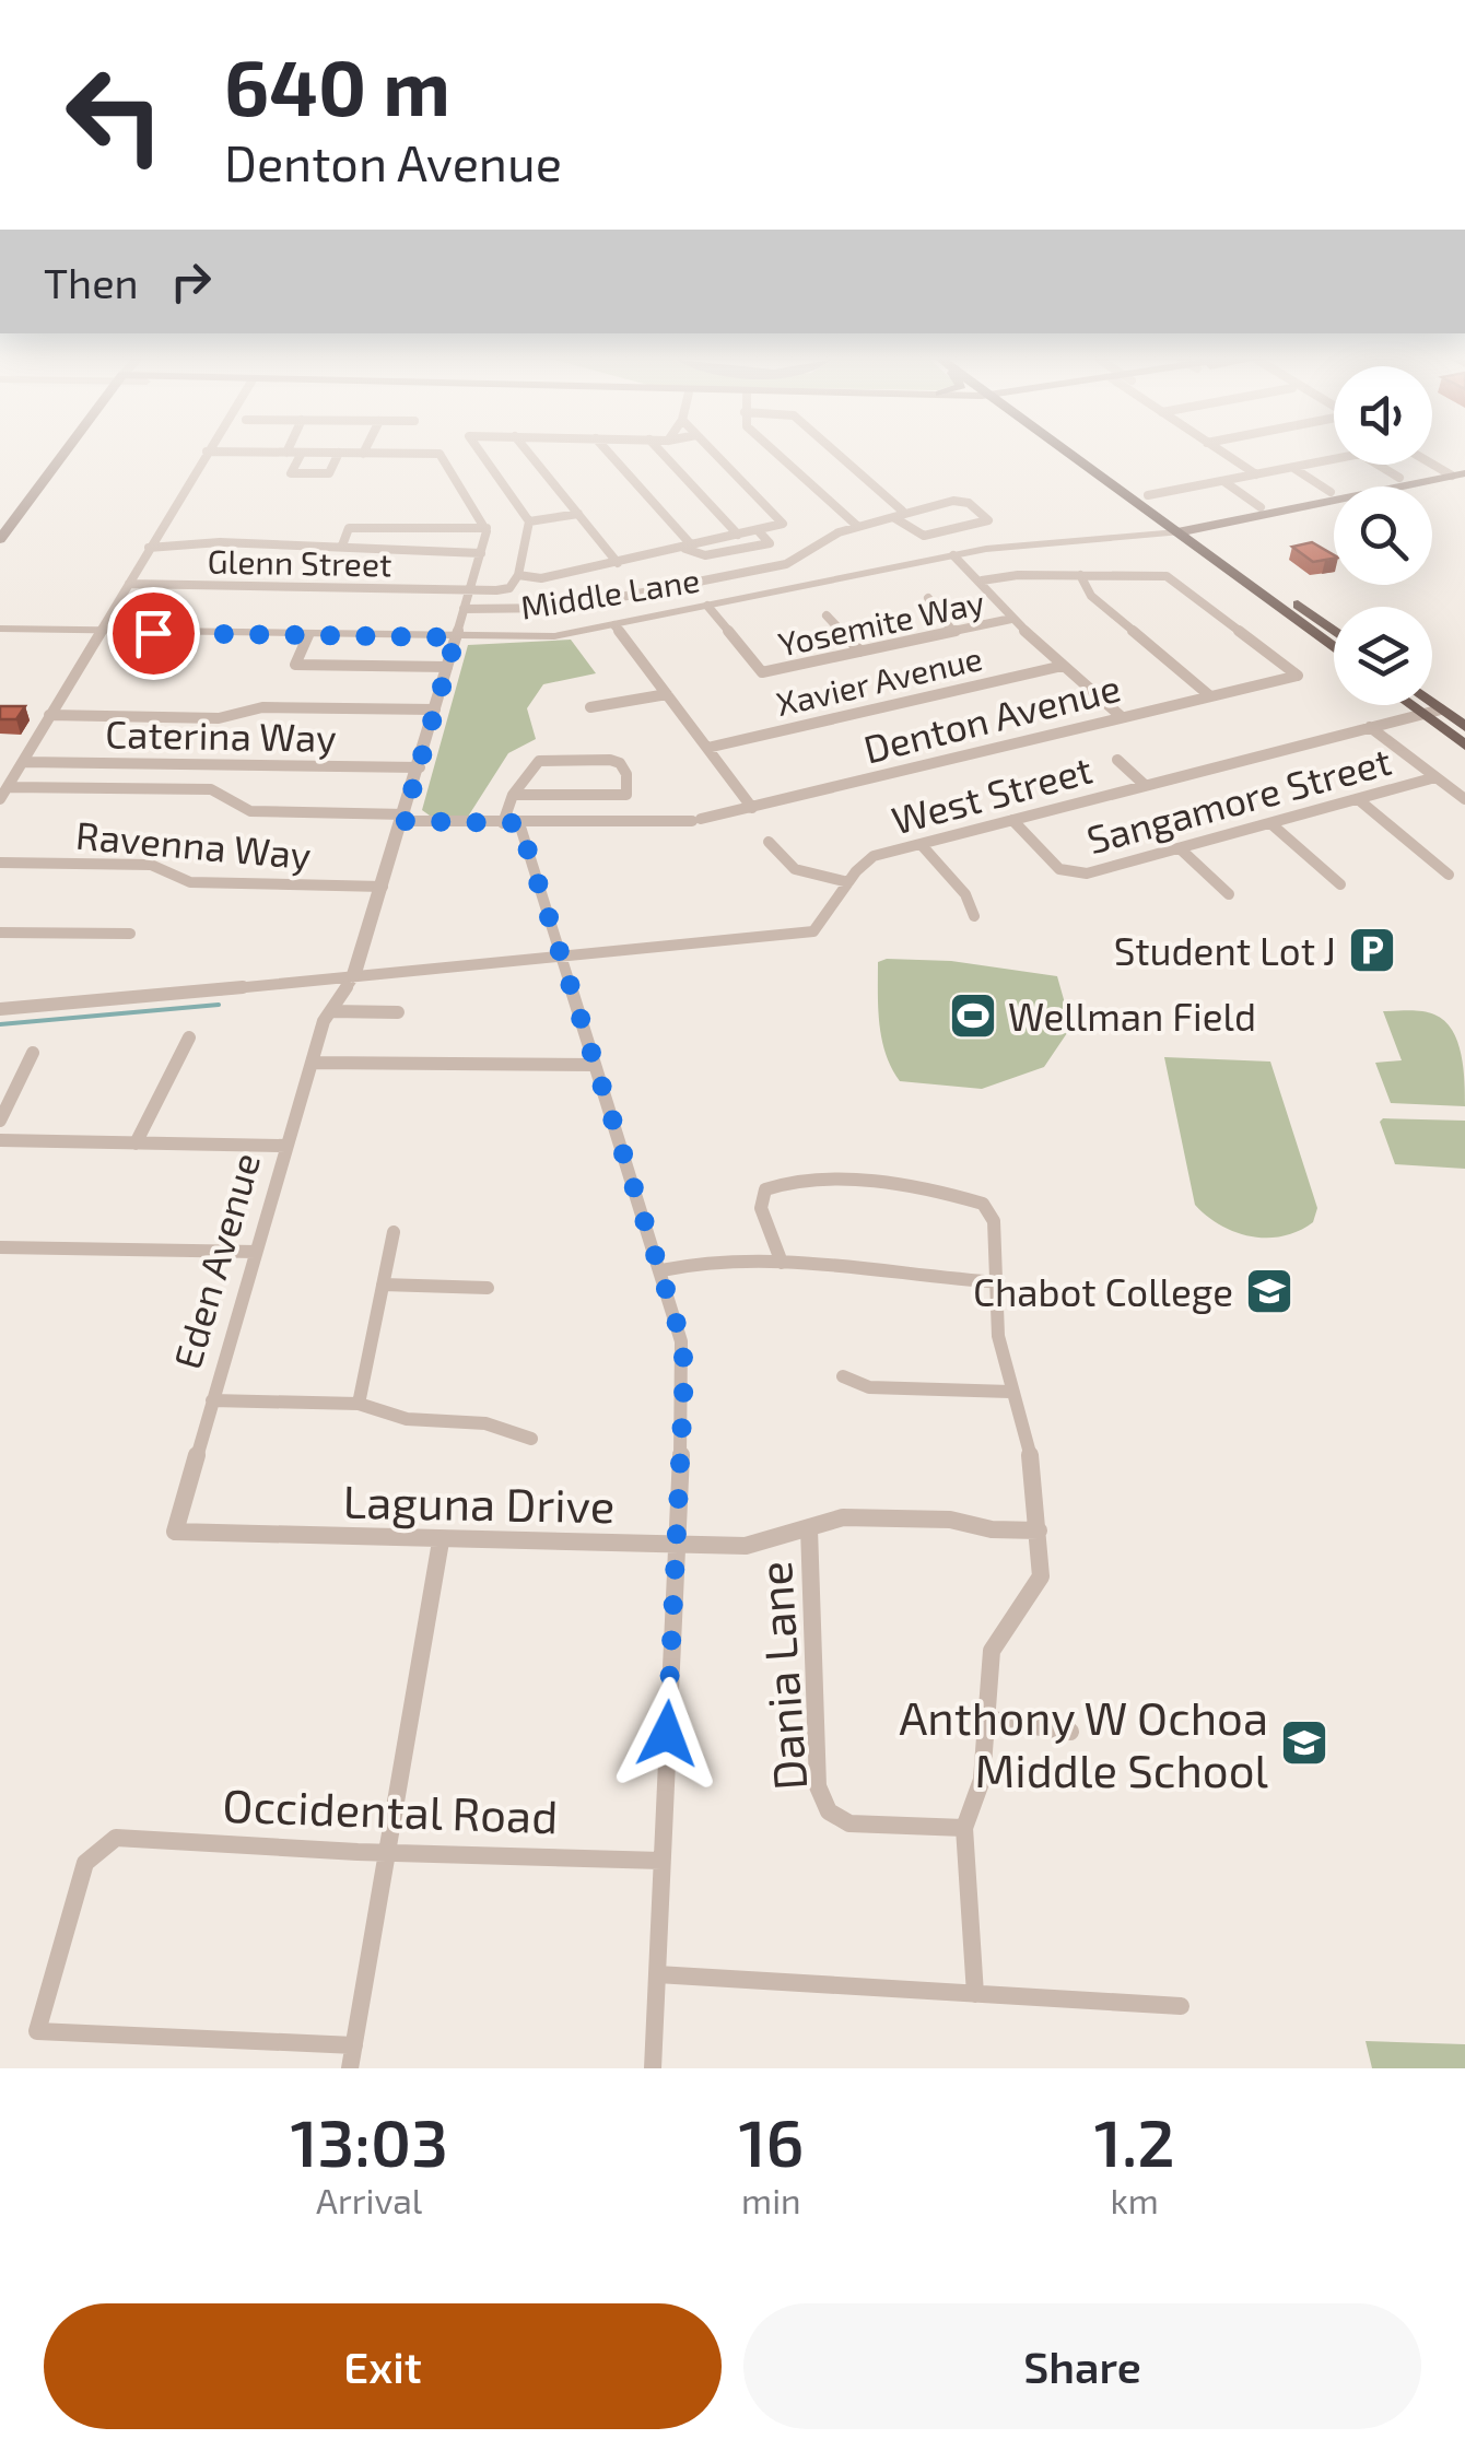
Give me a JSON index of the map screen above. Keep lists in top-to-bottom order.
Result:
{
  "streets": {
    "street": [
      "Glenn Street",
      "Middle Lane",
      "Yosemite Way",
      "Xavier Avenue",
      "Denton Avenue",
      "Caterina Way",
      "West Street",
      "Sangamore Street",
      "Ravenna Way",
      "Eden Avenue",
      "Laguna Drive",
      "Dania Lane",
      "Occidental Road"
    ]
  },
  "crossings": [
    ["Glenn Street", "Eden Avenue"],
    ["Middle Lane", "Yosemite Way"],
    ["Middle Lane", "Eden Avenue"],
    ["Denton Avenue", "Eden Avenue"],
    ["Caterina Way", "Eden Avenue"],
    ["West Street", "Sangamore Street"],
    ["West Street", "Eden Avenue"],
    ["Ravenna Way", "Eden Avenue"],
    ["Eden Avenue", "Laguna Drive"],
    ["Laguna Drive", "Dania Lane"]
  ],
  "places": {
    "parking": ["Student Lot J"],
    "sports": ["Wellman Field"],
    "school or university": ["Chabot College", "Anthony W Ochoa Middle School"]
  },
  "page": {
    "turn": ["640 m", "Denton Avenue"],
    "then": "Then",
    "eta": [
      "13:03",
      "Arrival",
      "16",
      "min",
      "1.2",
      "km"
    ],
    "buttons": ["Exit", "Share"]
  }
}
